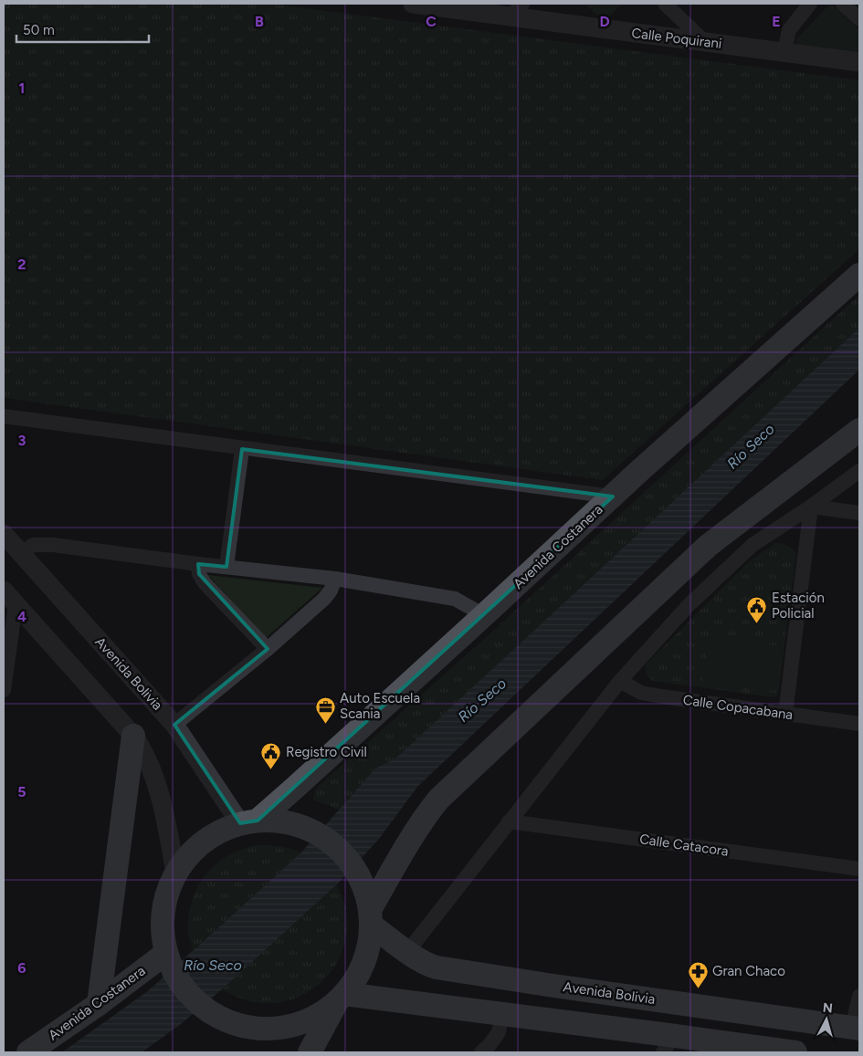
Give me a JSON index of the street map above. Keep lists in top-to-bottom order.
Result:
{
  "streets": {
    "main road": ["Avenida Costanera", "Avenida Bolivia"],
    "street": ["Calle Poquirani", "Calle Copacabana", "Calle Catacora"]
  },
  "crossings": [
    ["Avenida Costanera", "Avenida Bolivia"]
  ],
  "water": ["Río Seco"],
  "places": {
    "public building": ["Estación Policial", "Registro Civil"],
    "office": ["Auto Escuela Scania"],
    "pharmacy": ["Gran Chaco"]
  },
  "scale_bar": "50 m",
  "north": "top",
  "grid": {
    "columns": [
      "B",
      "C",
      "D",
      "E"
    ],
    "rows": [
      "1",
      "2",
      "3",
      "4",
      "5",
      "6"
    ]
  }
}
